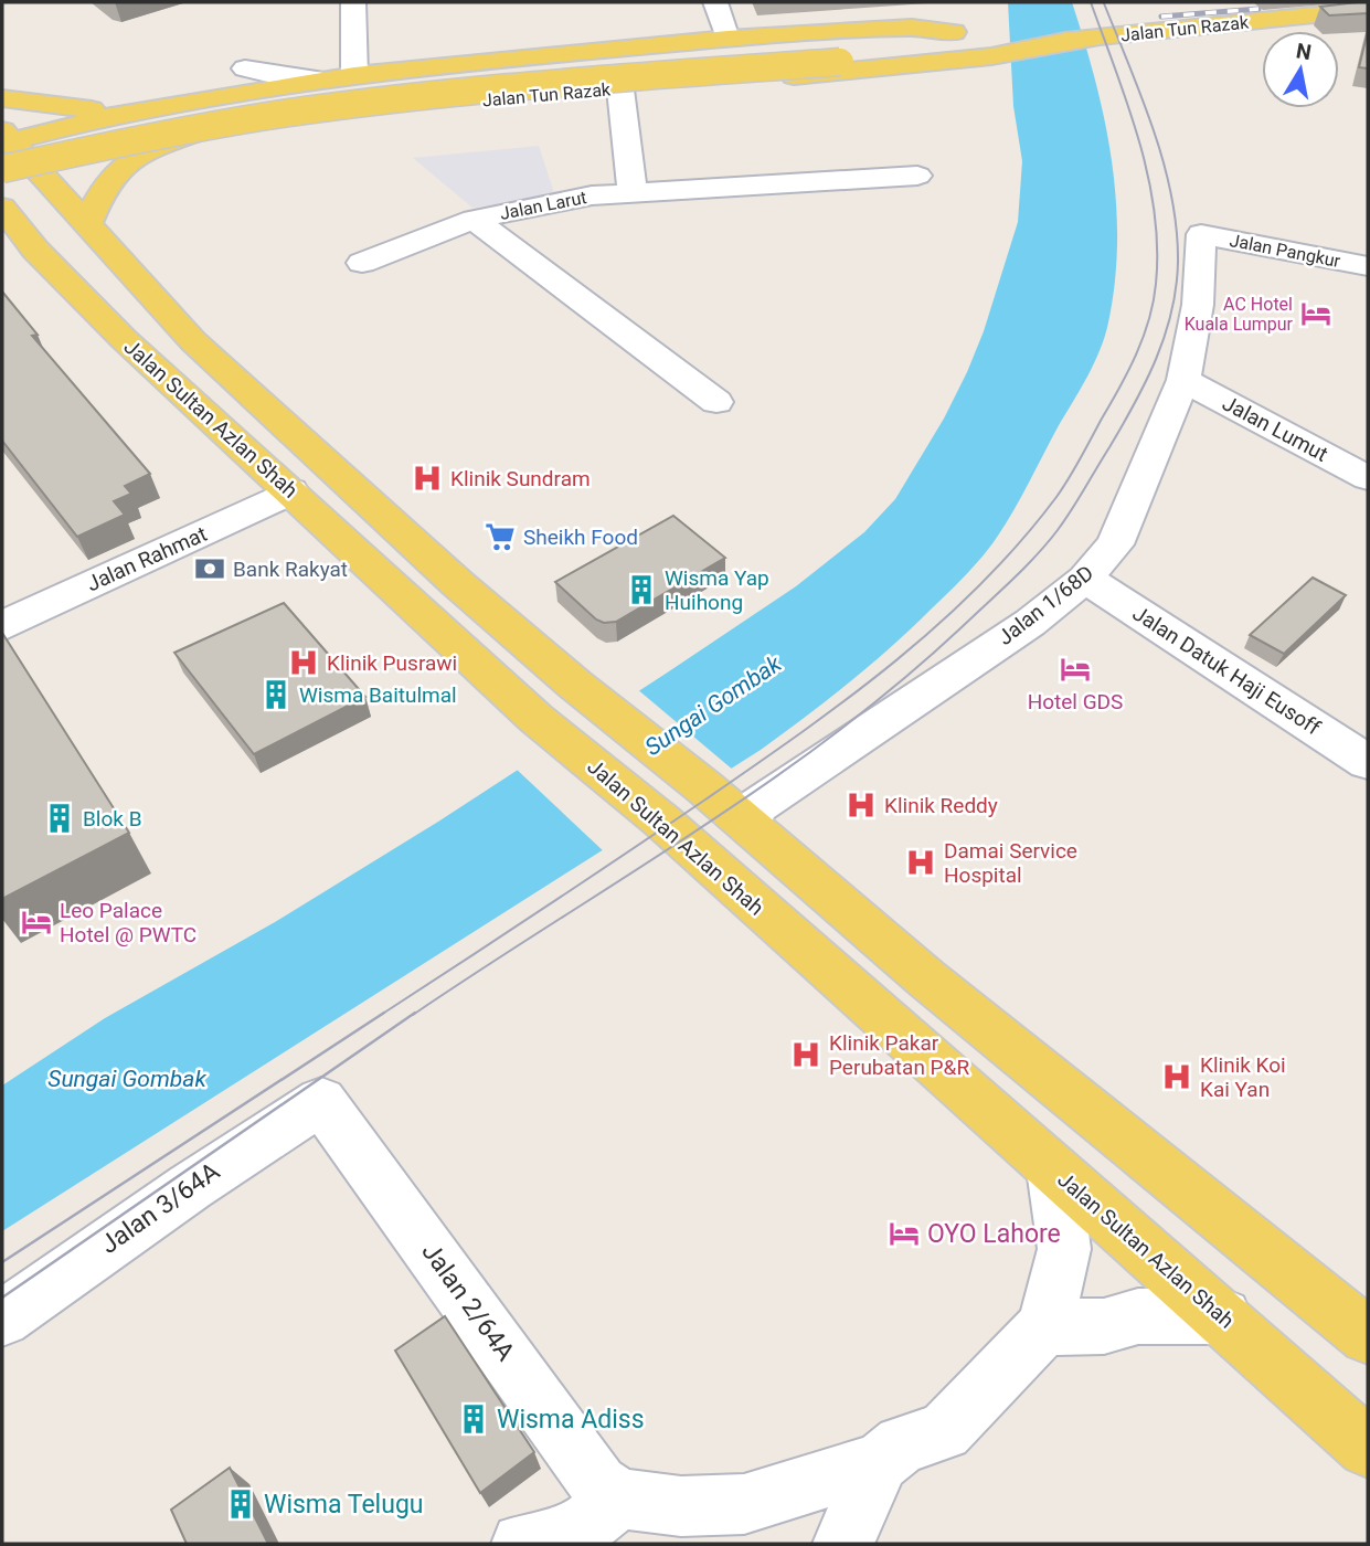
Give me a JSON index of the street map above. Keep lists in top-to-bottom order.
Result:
{
  "streets": {
    "main road": ["Jalan Tun Razak", "Jalan Sultan Azlan Shah"],
    "street": [
      "Jalan Larut",
      "Jalan Pangkur",
      "Jalan Lumut",
      "Jalan Rahmat",
      "Jalan 1/68D",
      "Jalan Datuk Haji Eusoff",
      "Jalan 3/64A",
      "Jalan 2/64A"
    ]
  },
  "crossings": [
    ["Jalan Tun Razak", "Jalan Sultan Azlan Shah"],
    ["Jalan Pangkur", "Jalan 1/68D"],
    ["Jalan Sultan Azlan Shah", "Jalan Rahmat"],
    ["Jalan Sultan Azlan Shah", "Jalan 1/68D"],
    ["Jalan Lumut", "Jalan 1/68D"],
    ["Jalan 1/68D", "Jalan Datuk Haji Eusoff"],
    ["Jalan 3/64A", "Jalan 2/64A"]
  ],
  "water": ["Sungai Gombak"],
  "places": {
    "hotel": [
      "AC Hotel Kuala Lumpur",
      "Hotel GDS",
      "Leo Palace Hotel @ PWTC",
      "OYO Lahore"
    ],
    "hospital": [
      "Klinik Sundram",
      "Klinik Pusrawi",
      "Klinik Reddy",
      "Damai Service Hospital",
      "Klinik Pakar Perubatan P&R",
      "Klinik Koi Kai Yan"
    ],
    "supermarket": ["Sheikh Food"],
    "bank": ["Bank Rakyat"],
    "building": [
      "Wisma Yap Huihong",
      "Wisma Baitulmal",
      "Blok B",
      "Wisma Adiss",
      "Wisma Telugu"
    ]
  },
  "north": "top"
}
